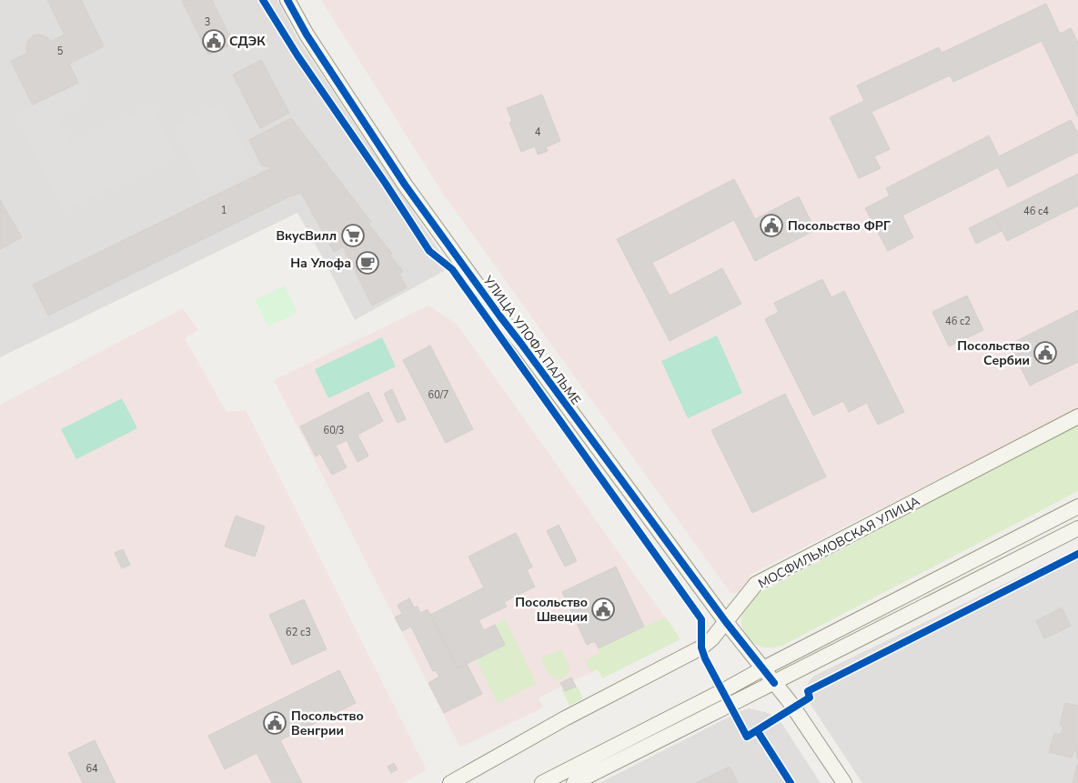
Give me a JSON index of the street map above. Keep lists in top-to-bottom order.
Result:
{
  "streets": {
    "street": ["УЛИЦА УЛОФА ПАЛЬМЕ", "МОСФИЛЬМОВСКАЯ УЛИЦА"]
  },
  "crossings": [
    ["УЛИЦА УЛОФА ПАЛЬМЕ", "МОСФИЛЬМОВСКАЯ УЛИЦА"]
  ],
  "places": {
    "public building": [
      "СДЭК",
      "Посольство ФРГ",
      "Посольство Сербии",
      "Посольство Швеции",
      "Посольство Венгрии"
    ],
    "supermarket": ["ВкусВилл"],
    "cafe": ["На Улофа"]
  },
  "house_numbers": [
    "3",
    "5",
    "4",
    "1",
    "46 с4",
    "46 с2",
    "60/7",
    "60/3",
    "62 с3",
    "64"
  ]
}
